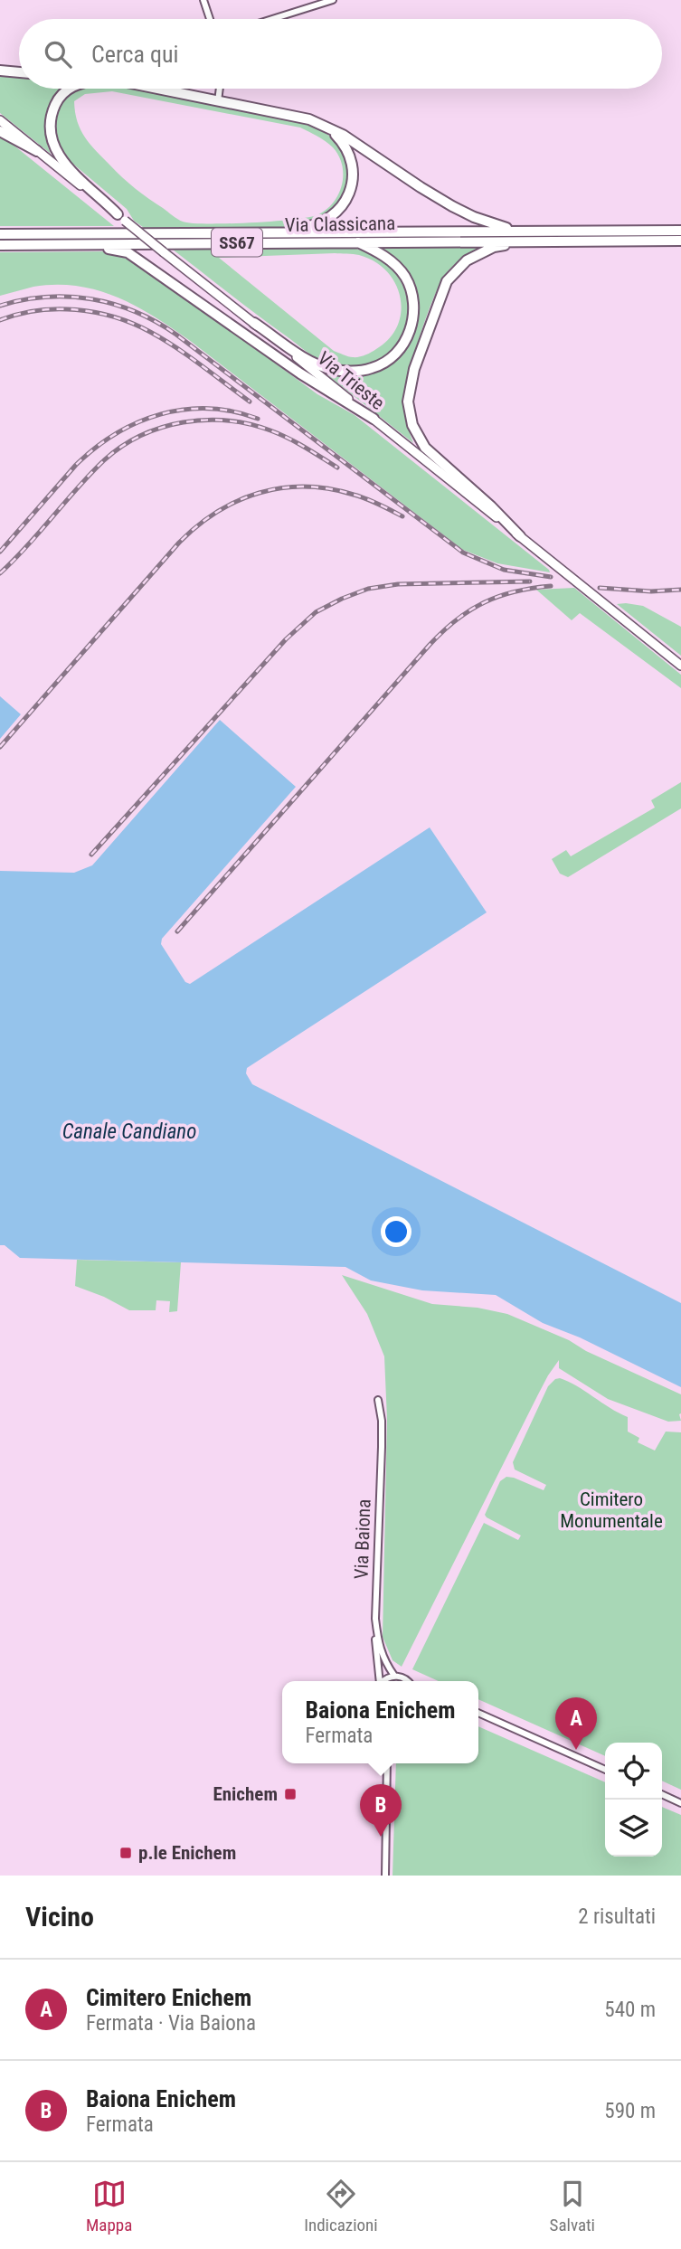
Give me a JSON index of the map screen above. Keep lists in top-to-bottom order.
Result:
{
  "streets": {
    "highway": ["Via Classicana", "SS67"],
    "main road": ["Via Trieste"],
    "street": ["Via Baiona"]
  },
  "water": ["Canale Candiano"],
  "parks": ["Cimitero Monumentale"],
  "places": {
    "transit": ["Enichem", "p.le Enichem"]
  },
  "page": {
    "search": "Cerca qui",
    "popup": ["Baiona Enichem", "Fermata"],
    "pins": ["A", "B"],
    "heading": ["Vicino", "2 risultati"],
    "list": [
      {
        "mark": "A",
        "name": "Cimitero Enichem",
        "note": "Fermata · Via Baiona",
        "value": "540 m"
      },
      {
        "mark": "B",
        "name": "Baiona Enichem",
        "note": "Fermata",
        "value": "590 m"
      }
    ],
    "nav": ["Mappa", "Indicazioni", "Salvati"]
  }
}
